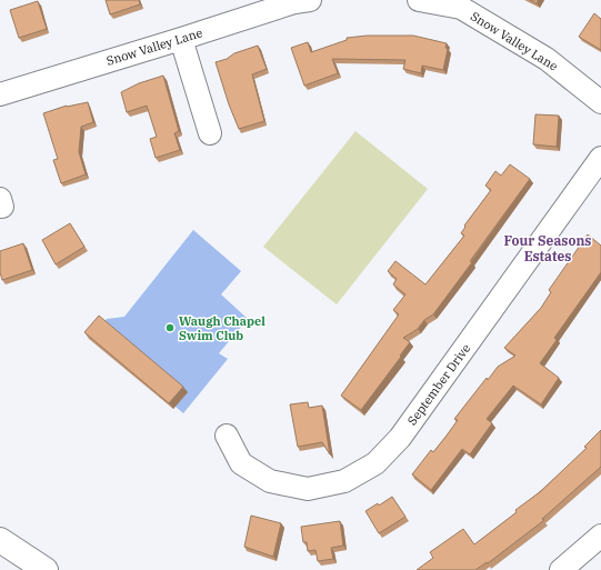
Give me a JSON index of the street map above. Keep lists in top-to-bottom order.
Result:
{
  "streets": {
    "street": ["Snow Valley Lane", "September Drive"]
  },
  "districts": ["Four Seasons Estates"],
  "places": ["Waugh Chapel Swim Club"]
}
